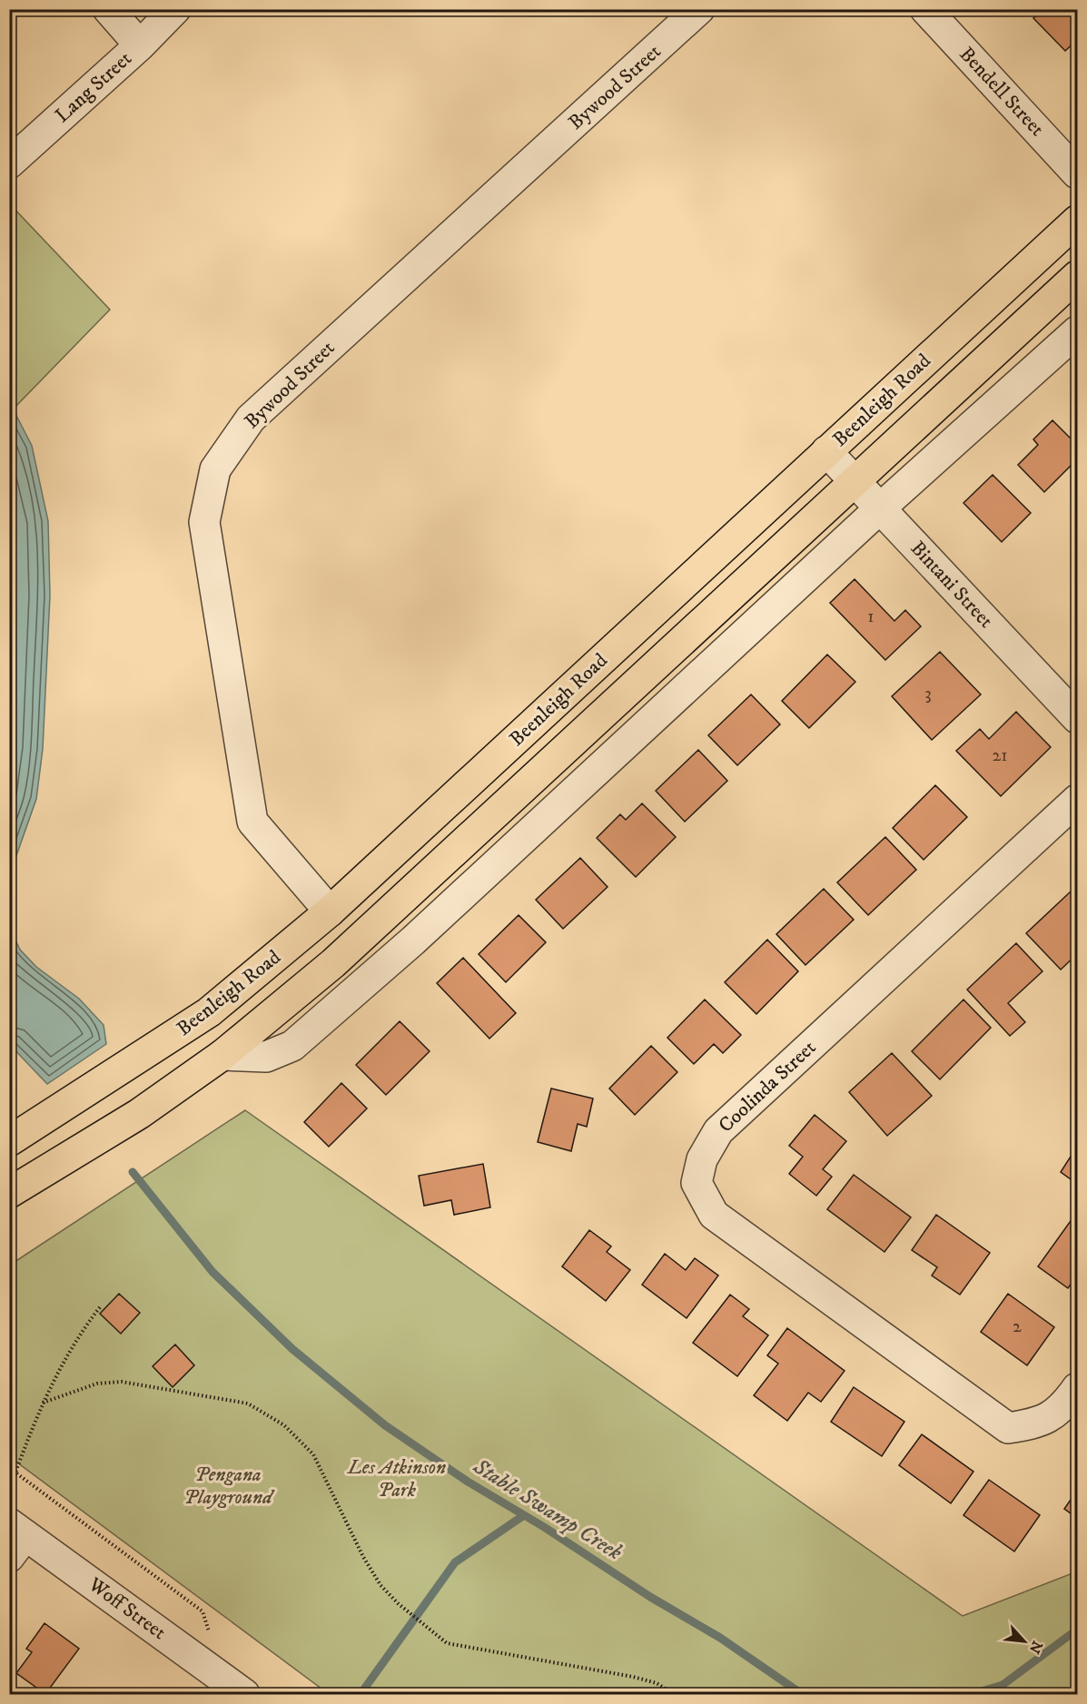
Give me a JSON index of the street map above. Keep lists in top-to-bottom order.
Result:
{
  "streets": {
    "main road": ["Beenleigh Road"],
    "street": [
      "Lang Street",
      "Bywood Street",
      "Bendell Street",
      "Bintani Street",
      "Coolinda Street",
      "Woff Street"
    ]
  },
  "crossings": [
    ["Bywood Street", "Beenleigh Road"],
    ["Beenleigh Road", "Bintani Street"]
  ],
  "water": ["Stable Swamp Creek"],
  "parks": ["Les Atkinson Park", "Pengana Playground"],
  "house_numbers": [
    "1",
    "3",
    "21",
    "2"
  ],
  "north": "bottom right"
}
